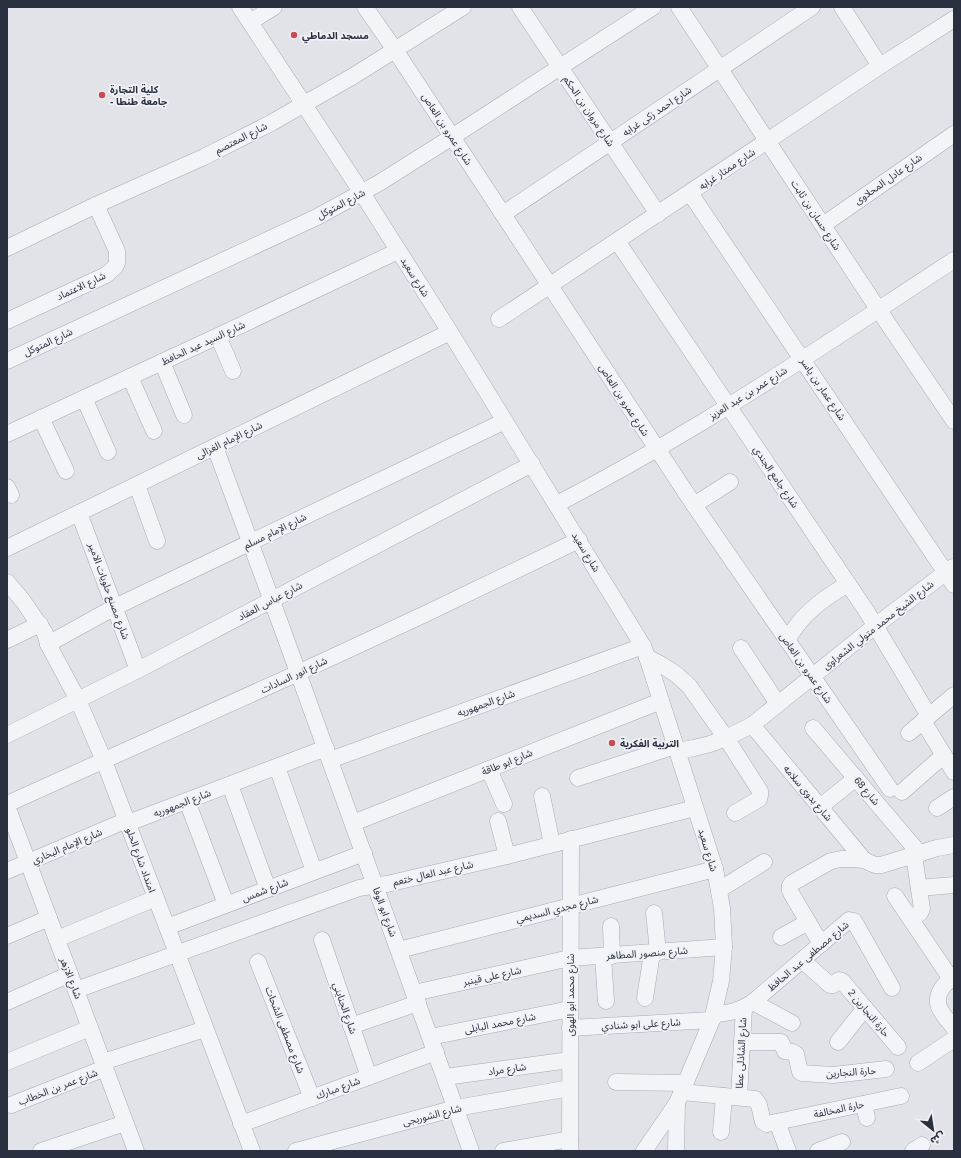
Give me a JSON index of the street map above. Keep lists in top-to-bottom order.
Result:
{
  "streets": {
    "street": [
      "شارع مروان بن الحكم",
      "شارع احمد زكى غرابه",
      "شارع عمرو بن العاص",
      "شارع المعتصم",
      "شارع ممتاز غرابه",
      "شارع عادل المحلاوى",
      "شارع المتوكل",
      "شارع حسان بن ثابت",
      "شارع سعيد",
      "شارع الاعتماد",
      "شارع السيد عبد الحافظ",
      "شارع عمار بن ياسر",
      "شارع عمر بن عبد العزيز",
      "شارع الإمام الغزالى",
      "شارع جامع الجندي",
      "شارع الإمام مسلم",
      "شارع مصنع حلويات الامير",
      "شارع عباس العقاد",
      "شارع الشيخ محمد متولي الشعراوى",
      "شارع انور السادات",
      "شارع الجمهوريه",
      "شارع ابو طاقة",
      "شارع 68",
      "شارع بدوى سلامه",
      "شارع الإمام البخاري",
      "امتداد شارع الحلو",
      "شارع عبد العال ختعم",
      "شارع شمس",
      "شارع مجدي السديمي",
      "شارع ابو الوفا",
      "شارع منصور المطاهر",
      "شارع مصطفى عبد الحافظ",
      "شارع على قينبر",
      "شارع الازهر",
      "شارع محمد ابو الهوى",
      "شارع الجنايني",
      "حارة النجارين 2",
      "شارع محمد البابلى",
      "شارع على ابو شنادي",
      "شارع مصطفى الشحات",
      "شارع الشاذلى عطا",
      "شارع مراد",
      "حارة النجارين",
      "شارع عمر بن الخطاب",
      "شارع مبارك",
      "حارة المخالفة",
      "شارع الشوربجى"
    ]
  },
  "crossings": [
    ["شارع مروان بن الحكم", "شارع احمد زكى غرابه"],
    ["شارع مروان بن الحكم", "شارع ممتاز غرابه"],
    ["شارع مروان بن الحكم", "شارع المتوكل"],
    ["شارع احمد زكى غرابه", "شارع عمرو بن العاص"],
    ["شارع احمد زكى غرابه", "شارع حسان بن ثابت"],
    ["شارع عمرو بن العاص", "شارع المعتصم"],
    ["شارع عمرو بن العاص", "شارع ممتاز غرابه"],
    ["شارع عمرو بن العاص", "شارع المتوكل"],
    ["شارع عمرو بن العاص", "شارع عمر بن عبد العزيز"],
    ["شارع عمرو بن العاص", "شارع جامع الجندي"],
    ["شارع عمرو بن العاص", "شارع الشيخ محمد متولي الشعراوى"],
    ["شارع المعتصم", "شارع سعيد"],
    ["شارع المعتصم", "شارع الاعتماد"],
    ["شارع ممتاز غرابه", "شارع حسان بن ثابت"],
    ["شارع ممتاز غرابه", "شارع عمار بن ياسر"],
    ["شارع ممتاز غرابه", "شارع جامع الجندي"],
    ["شارع عادل المحلاوى", "شارع حسان بن ثابت"],
    ["شارع المتوكل", "شارع سعيد"],
    ["شارع حسان بن ثابت", "شارع عمر بن عبد العزيز"],
    ["شارع سعيد", "شارع السيد عبد الحافظ"],
    ["شارع سعيد", "شارع عمر بن عبد العزيز"],
    ["شارع سعيد", "شارع الإمام الغزالى"],
    ["شارع سعيد", "شارع الإمام مسلم"],
    ["شارع سعيد", "شارع عباس العقاد"],
    ["شارع سعيد", "شارع الشيخ محمد متولي الشعراوى"],
    ["شارع سعيد", "شارع انور السادات"],
    ["شارع سعيد", "شارع الجمهوريه"],
    ["شارع سعيد", "شارع ابو طاقة"],
    ["شارع سعيد", "شارع عبد العال ختعم"],
    ["شارع سعيد", "شارع مجدي السديمي"],
    ["شارع سعيد", "شارع منصور المطاهر"],
    ["شارع سعيد", "شارع مصطفى عبد الحافظ"],
    ["شارع سعيد", "شارع على ابو شنادي"],
    ["شارع سعيد", "حارة المخالفة"],
    ["شارع عمار بن ياسر", "شارع عمر بن عبد العزيز"],
    ["شارع عمار بن ياسر", "شارع الشيخ محمد متولي الشعراوى"],
    ["شارع عمر بن عبد العزيز", "شارع جامع الجندي"],
    ["شارع الإمام الغزالى", "شارع مصنع حلويات الامير"],
    ["شارع الإمام الغزالى", "شارع ابو الوفا"],
    ["شارع جامع الجندي", "شارع الشيخ محمد متولي الشعراوى"],
    ["شارع الإمام مسلم", "شارع مصنع حلويات الامير"],
    ["شارع الإمام مسلم", "امتداد شارع الحلو"],
    ["شارع الإمام مسلم", "شارع ابو الوفا"],
    ["شارع مصنع حلويات الامير", "شارع عباس العقاد"],
    ["شارع عباس العقاد", "امتداد شارع الحلو"],
    ["شارع عباس العقاد", "شارع ابو الوفا"],
    ["شارع الشيخ محمد متولي الشعراوى", "شارع بدوى سلامه"],
    ["شارع انور السادات", "امتداد شارع الحلو"],
    ["شارع انور السادات", "شارع ابو الوفا"],
    ["شارع انور السادات", "شارع الازهر"],
    ["شارع الجمهوريه", "شارع الإمام البخاري"],
    ["شارع الجمهوريه", "امتداد شارع الحلو"],
    ["شارع الجمهوريه", "شارع ابو الوفا"],
    ["شارع ابو طاقة", "شارع ابو الوفا"],
    ["شارع الإمام البخاري", "امتداد شارع الحلو"],
    ["شارع الإمام البخاري", "شارع الازهر"],
    ["امتداد شارع الحلو", "شارع عبد العال ختعم"],
    ["امتداد شارع الحلو", "شارع شمس"],
    ["امتداد شارع الحلو", "شارع عمر بن الخطاب"],
    ["امتداد شارع الحلو", "شارع مبارك"],
    ["شارع عبد العال ختعم", "شارع ابو الوفا"],
    ["شارع عبد العال ختعم", "شارع الازهر"],
    ["شارع عبد العال ختعم", "شارع محمد ابو الهوى"],
    ["شارع شمس", "شارع ابو الوفا"],
    ["شارع مجدي السديمي", "شارع ابو الوفا"],
    ["شارع مجدي السديمي", "شارع محمد ابو الهوى"],
    ["شارع ابو الوفا", "شارع على قينبر"],
    ["شارع ابو الوفا", "شارع محمد البابلى"],
    ["شارع ابو الوفا", "شارع مراد"],
    ["شارع ابو الوفا", "شارع مبارك"],
    ["شارع ابو الوفا", "شارع الشوربجى"],
    ["شارع منصور المطاهر", "شارع على قينبر"],
    ["شارع منصور المطاهر", "شارع محمد ابو الهوى"],
    ["شارع مصطفى عبد الحافظ", "حارة النجارين 2"],
    ["شارع مصطفى عبد الحافظ", "شارع على ابو شنادي"],
    ["شارع مصطفى عبد الحافظ", "شارع الشاذلى عطا"],
    ["شارع على قينبر", "شارع محمد ابو الهوى"],
    ["شارع على قينبر", "شارع الجنايني"],
    ["شارع الازهر", "شارع عمر بن الخطاب"],
    ["شارع محمد ابو الهوى", "شارع محمد البابلى"],
    ["شارع محمد ابو الهوى", "شارع على ابو شنادي"],
    ["شارع محمد ابو الهوى", "شارع مراد"],
    ["شارع محمد ابو الهوى", "شارع الشوربجى"],
    ["شارع الجنايني", "شارع مبارك"],
    ["شارع مصطفى الشحات", "شارع مبارك"],
    ["شارع الشاذلى عطا", "حارة النجارين"],
    ["شارع الشاذلى عطا", "حارة المخالفة"]
  ],
  "places": ["مسجد الدماطي", "كلية التجارة - جامعة طنطا", "التربية الفكرية"],
  "north": "bottom right"
}
